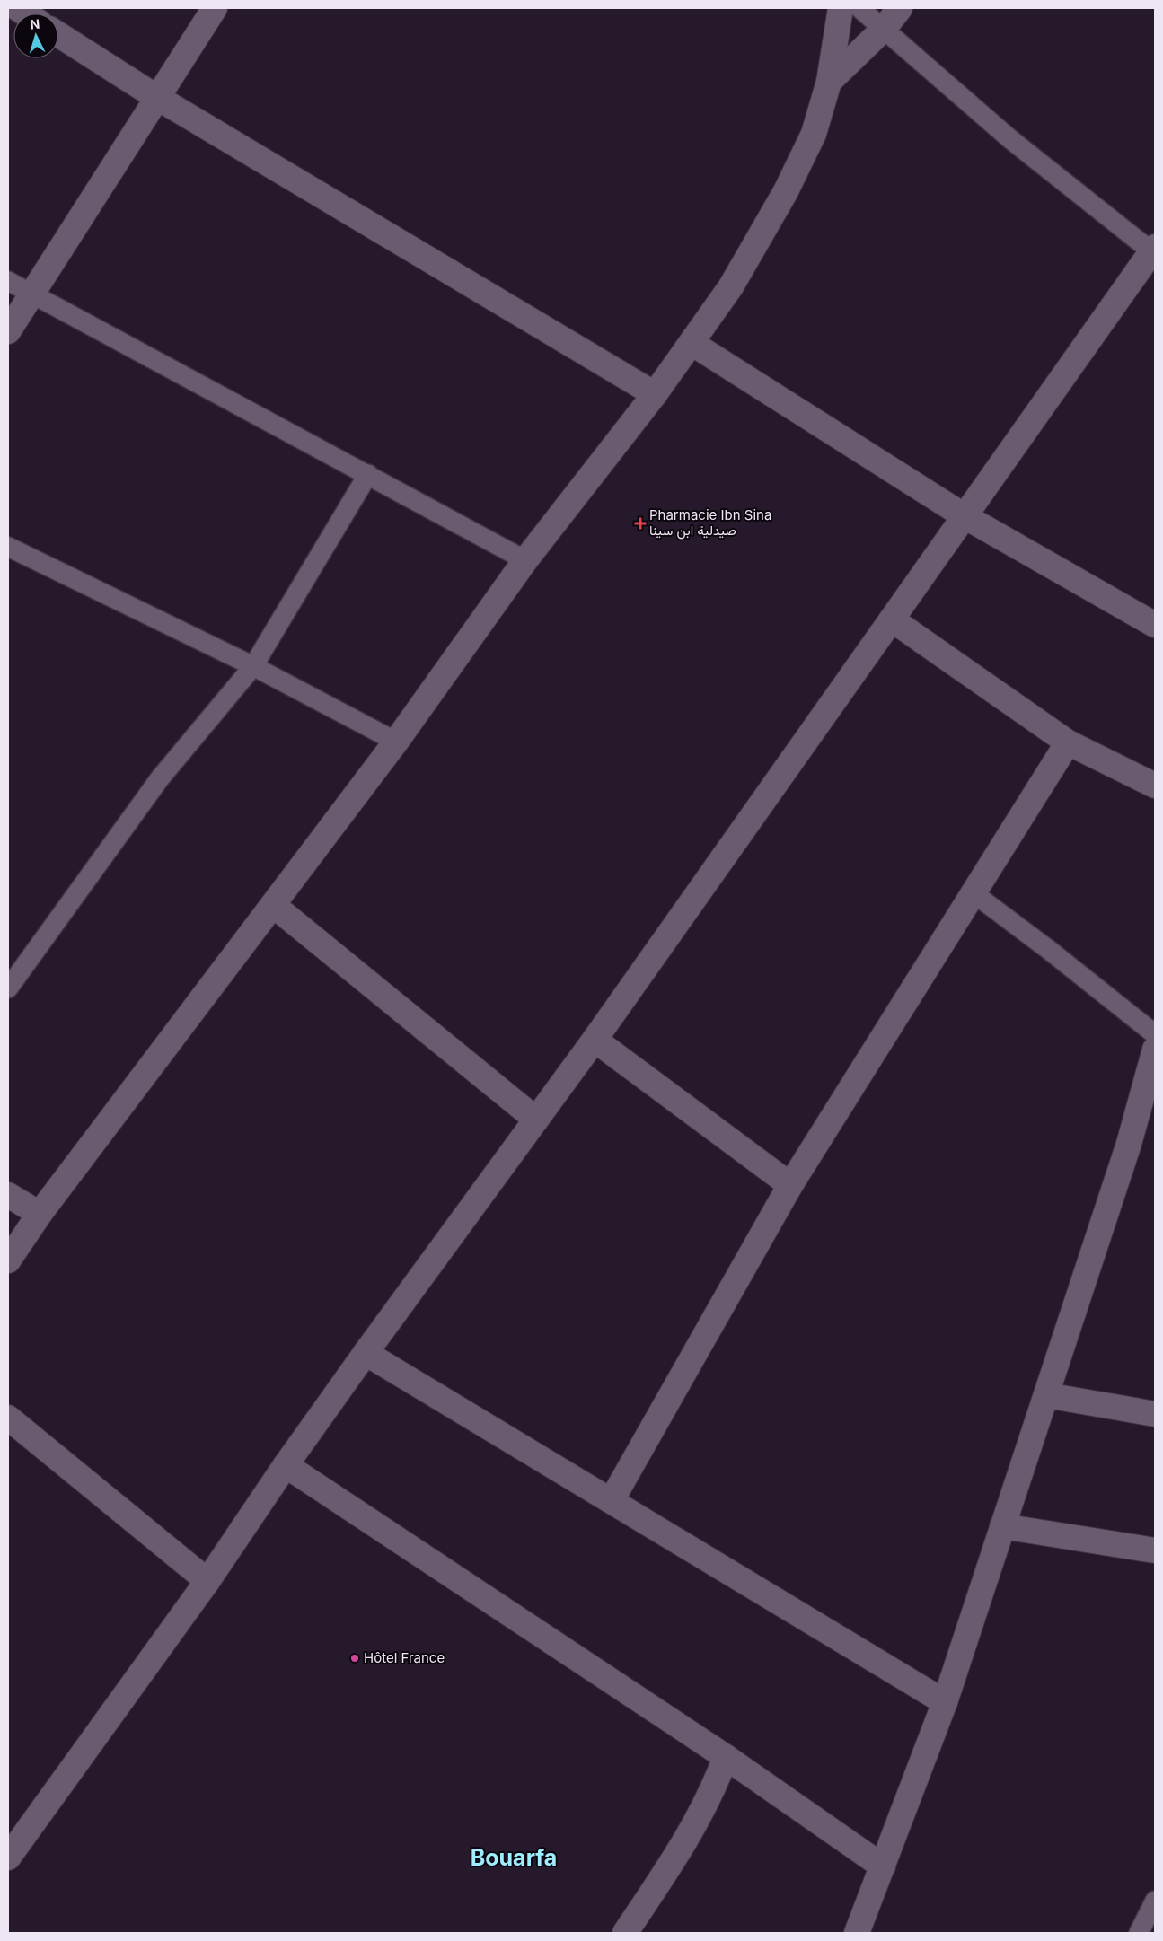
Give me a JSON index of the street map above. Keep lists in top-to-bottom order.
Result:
{
  "districts": ["Bouarfa"],
  "places": {
    "health": ["Pharmacie Ibn Sina صيدلية ابن سينا"],
    "other": ["Hôtel France"]
  },
  "north": "top"
}
